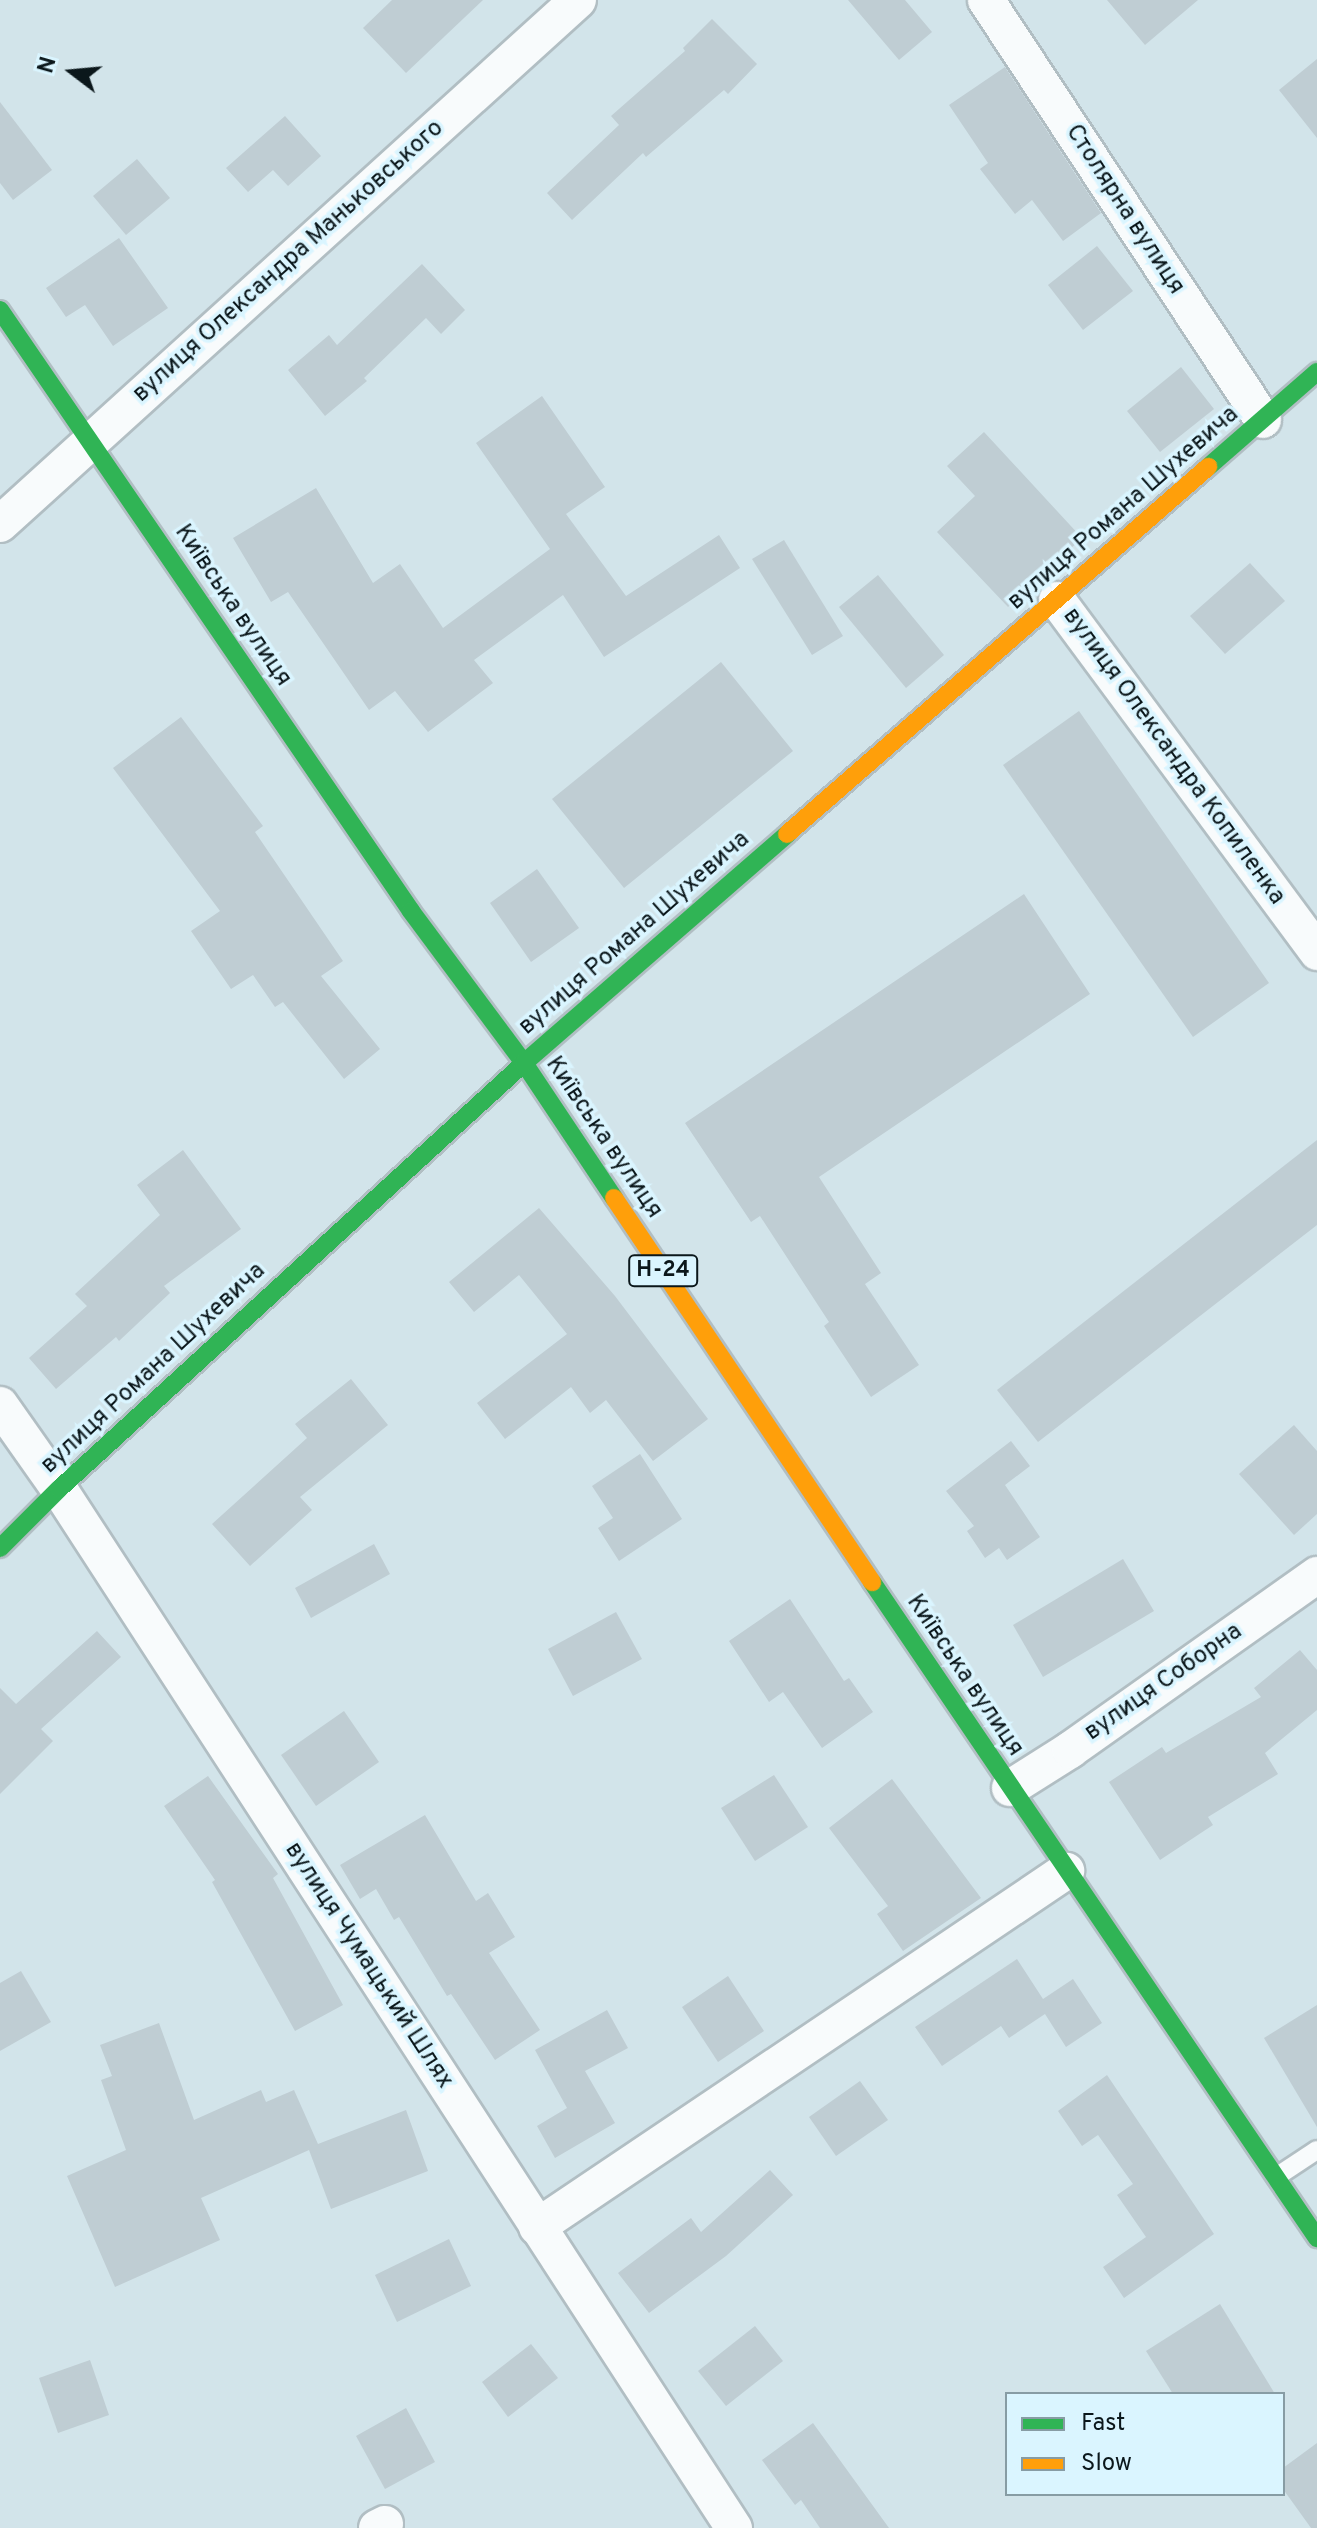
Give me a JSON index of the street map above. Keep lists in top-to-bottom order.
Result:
{
  "streets": {
    "main road": ["вулиця Романа Шухевича", "Київська вулиця", "Н-24"],
    "street": [
      "Столярна вулиця",
      "вулиця Олександра Маньковського",
      "вулиця Олександра Копиленка",
      "вулиця Соборна",
      "вулиця Чумацький Шлях"
    ]
  },
  "crossings": [
    ["Столярна вулиця", "вулиця Романа Шухевича"],
    ["вулиця Олександра Маньковського", "Київська вулиця"],
    ["вулиця Романа Шухевича", "Київська вулиця"],
    ["вулиця Романа Шухевича", "вулиця Олександра Копиленка"],
    ["вулиця Романа Шухевича", "вулиця Чумацький Шлях"],
    ["Київська вулиця", "вулиця Соборна"]
  ],
  "legend": ["Fast", "Slow"],
  "north": "left"
}
